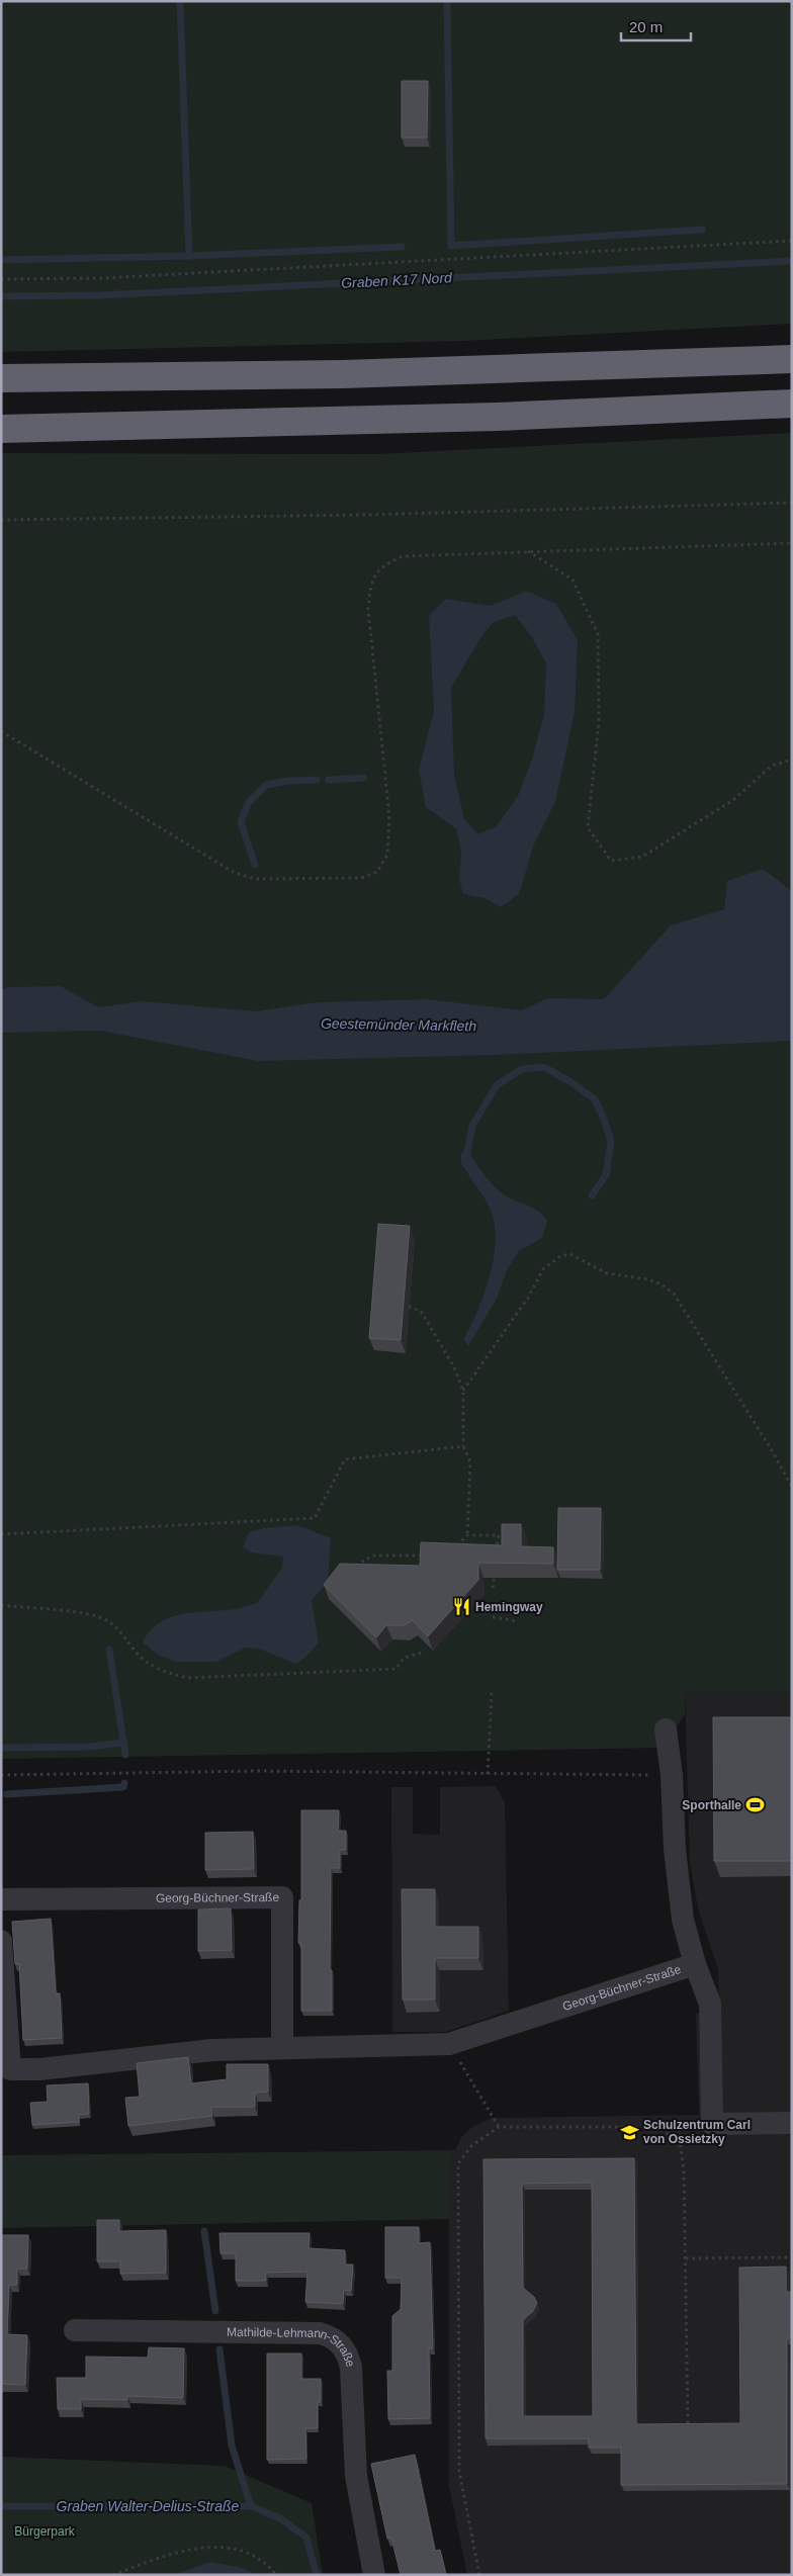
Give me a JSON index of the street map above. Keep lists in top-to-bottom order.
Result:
{
  "streets": {
    "street": ["Georg-Büchner-Straße", "Mathilde-Lehmann-Straße"]
  },
  "water": ["Graben K17 Nord", "Geestemünder Markfleth", "Graben Walter-Delius-Straße"],
  "parks": ["Bürgerpark"],
  "places": {
    "restaurant": ["Hemingway"],
    "sports": ["Sporthalle"],
    "school or university": ["Schulzentrum Carl von Ossietzky"]
  },
  "scale_bar": "20 m"
}
